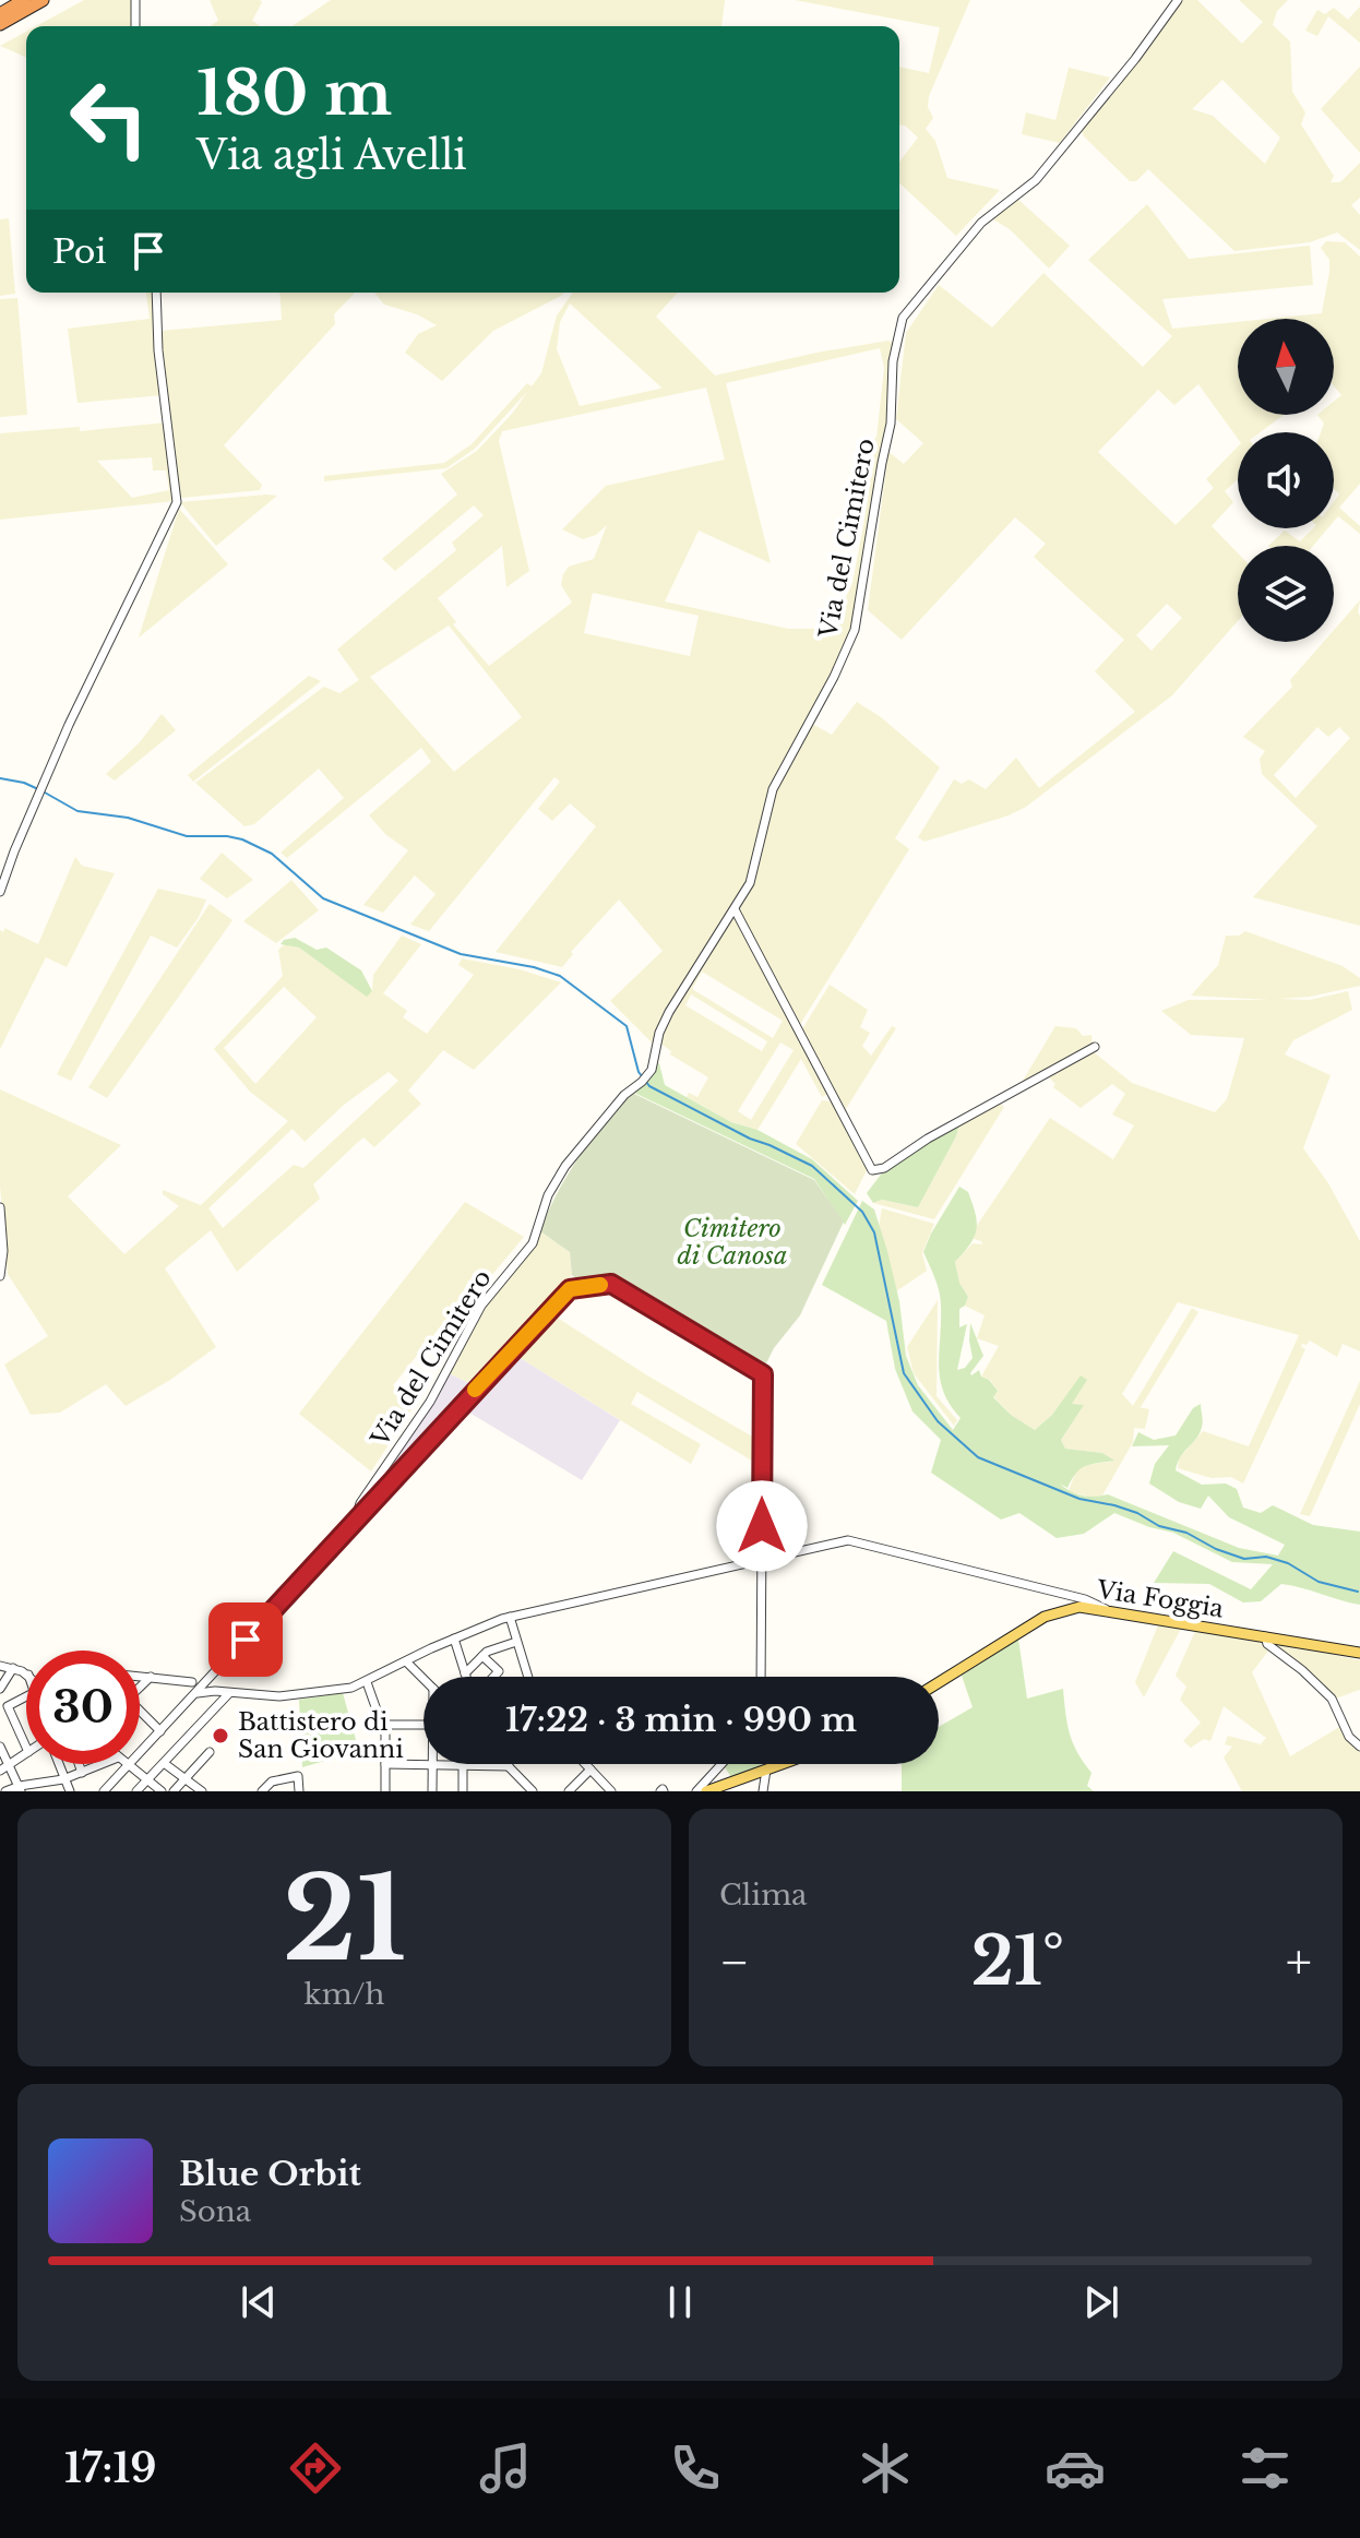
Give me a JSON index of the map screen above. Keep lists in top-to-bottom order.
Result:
{
  "streets": {
    "main road": ["Via Foggia"],
    "street": ["Via del Cimitero"]
  },
  "parks": ["Cimitero di Canosa"],
  "places": ["Battistero di San Giovanni"],
  "north": "top",
  "page": {
    "turn": ["180 m", "Via agli Avelli"],
    "then": "Poi",
    "limit": "30",
    "trip": "17:22 · 3 min · 990 m",
    "tile": [
      ["21", "km/h"],
      "Clima"
    ],
    "heat": ["−", "21°", "+"],
    "song": ["Blue Orbit", "Sona"],
    "tabs": "17:19"
  }
}
